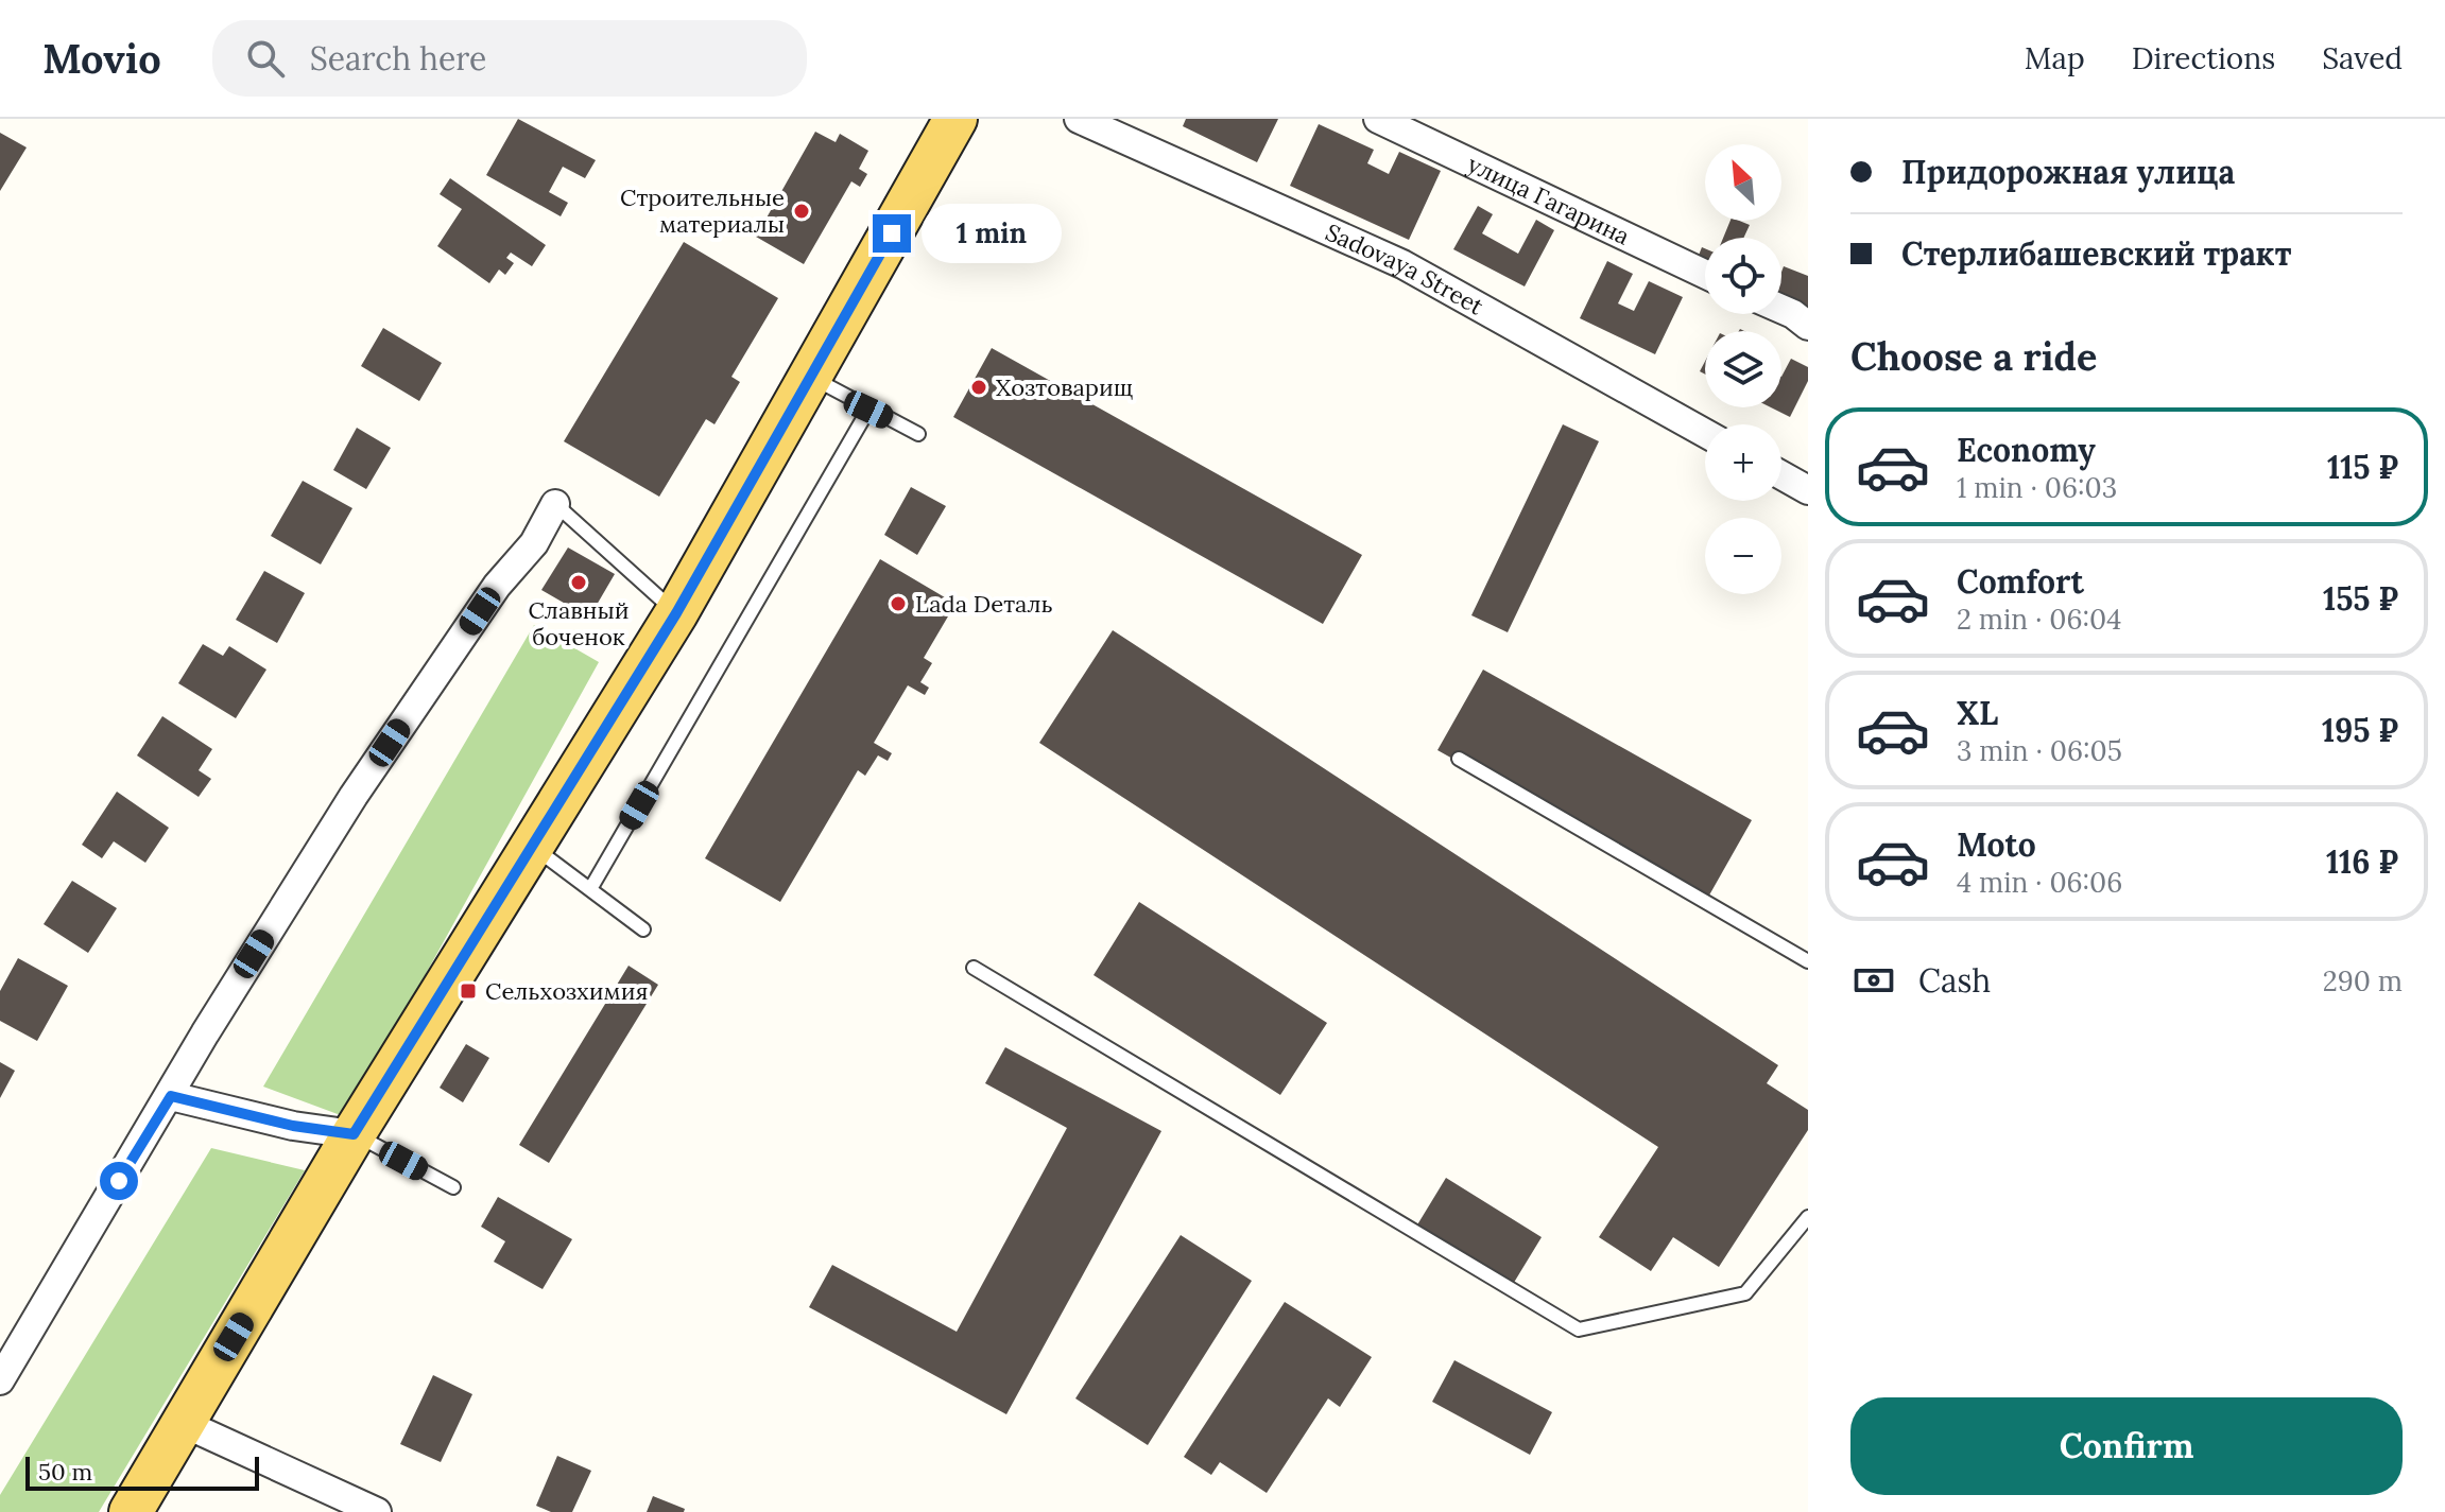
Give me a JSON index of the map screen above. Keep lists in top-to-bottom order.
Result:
{
  "streets": {
    "street": ["улица Гагарина", "Sadovaya Street"]
  },
  "places": {
    "other": [
      "Строительные материалы",
      "Хозтоварищ",
      "Славный боченок",
      "Lada Dеталь"
    ],
    "transit": ["Сельхозхимия"]
  },
  "scale_bar": "50 m",
  "north": "top left",
  "page": {
    "header": "Movio",
    "search": "Search here",
    "nav": ["Map", "Directions", "Saved"],
    "banner": ["Придорожная улица", "Стерлибашевский тракт"],
    "map_buttons": ["+", "−"],
    "bubble": "1 min",
    "heading": "Choose a ride",
    "list": [
      {
        "name": "Economy",
        "note": "1 min · 06:03",
        "value": "115 ₽"
      },
      {
        "name": "Comfort",
        "note": "2 min · 06:04",
        "value": "155 ₽"
      },
      {
        "name": "XL",
        "note": "3 min · 06:05",
        "value": "195 ₽"
      },
      {
        "name": "Moto",
        "note": "4 min · 06:06",
        "value": "116 ₽"
      }
    ],
    "pay": ["Cash", "290 m"],
    "buttons": "Confirm",
    "scale": "50 m"
  }
}
